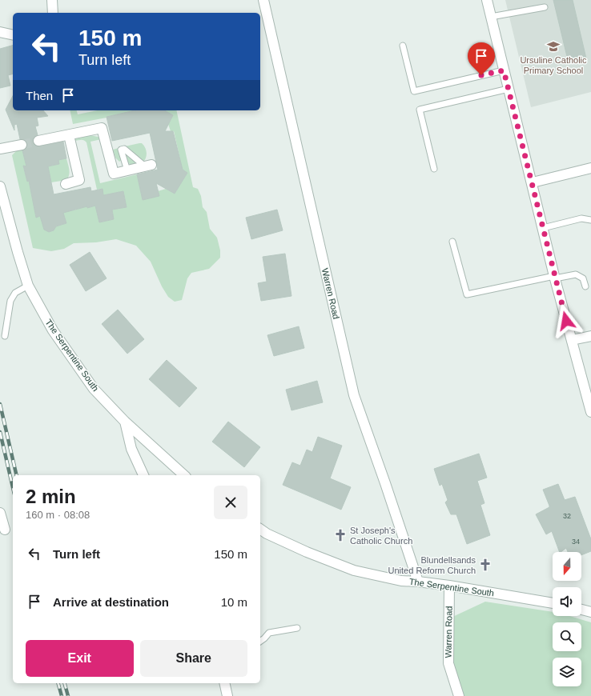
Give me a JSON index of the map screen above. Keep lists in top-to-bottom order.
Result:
{
  "streets": {
    "street": ["Warren Road", "The Serpentine South"]
  },
  "crossings": [
    ["Warren Road", "The Serpentine South"]
  ],
  "places": {
    "school or university": ["Ursuline Catholic Primary School"],
    "church": ["St Joseph's Catholic Church", "Blundellsands United Reform Church"]
  },
  "house_numbers": ["32", "34"],
  "north": "bottom",
  "page": {
    "turn": ["150 m", "Turn left"],
    "then": "Then",
    "heading": ["2 min", "160 m · 08:08"],
    "list": [
      {
        "name": "Turn left",
        "value": "150 m"
      },
      {
        "name": "Arrive at destination",
        "value": "10 m"
      }
    ],
    "buttons": ["Exit", "Share"]
  }
}
